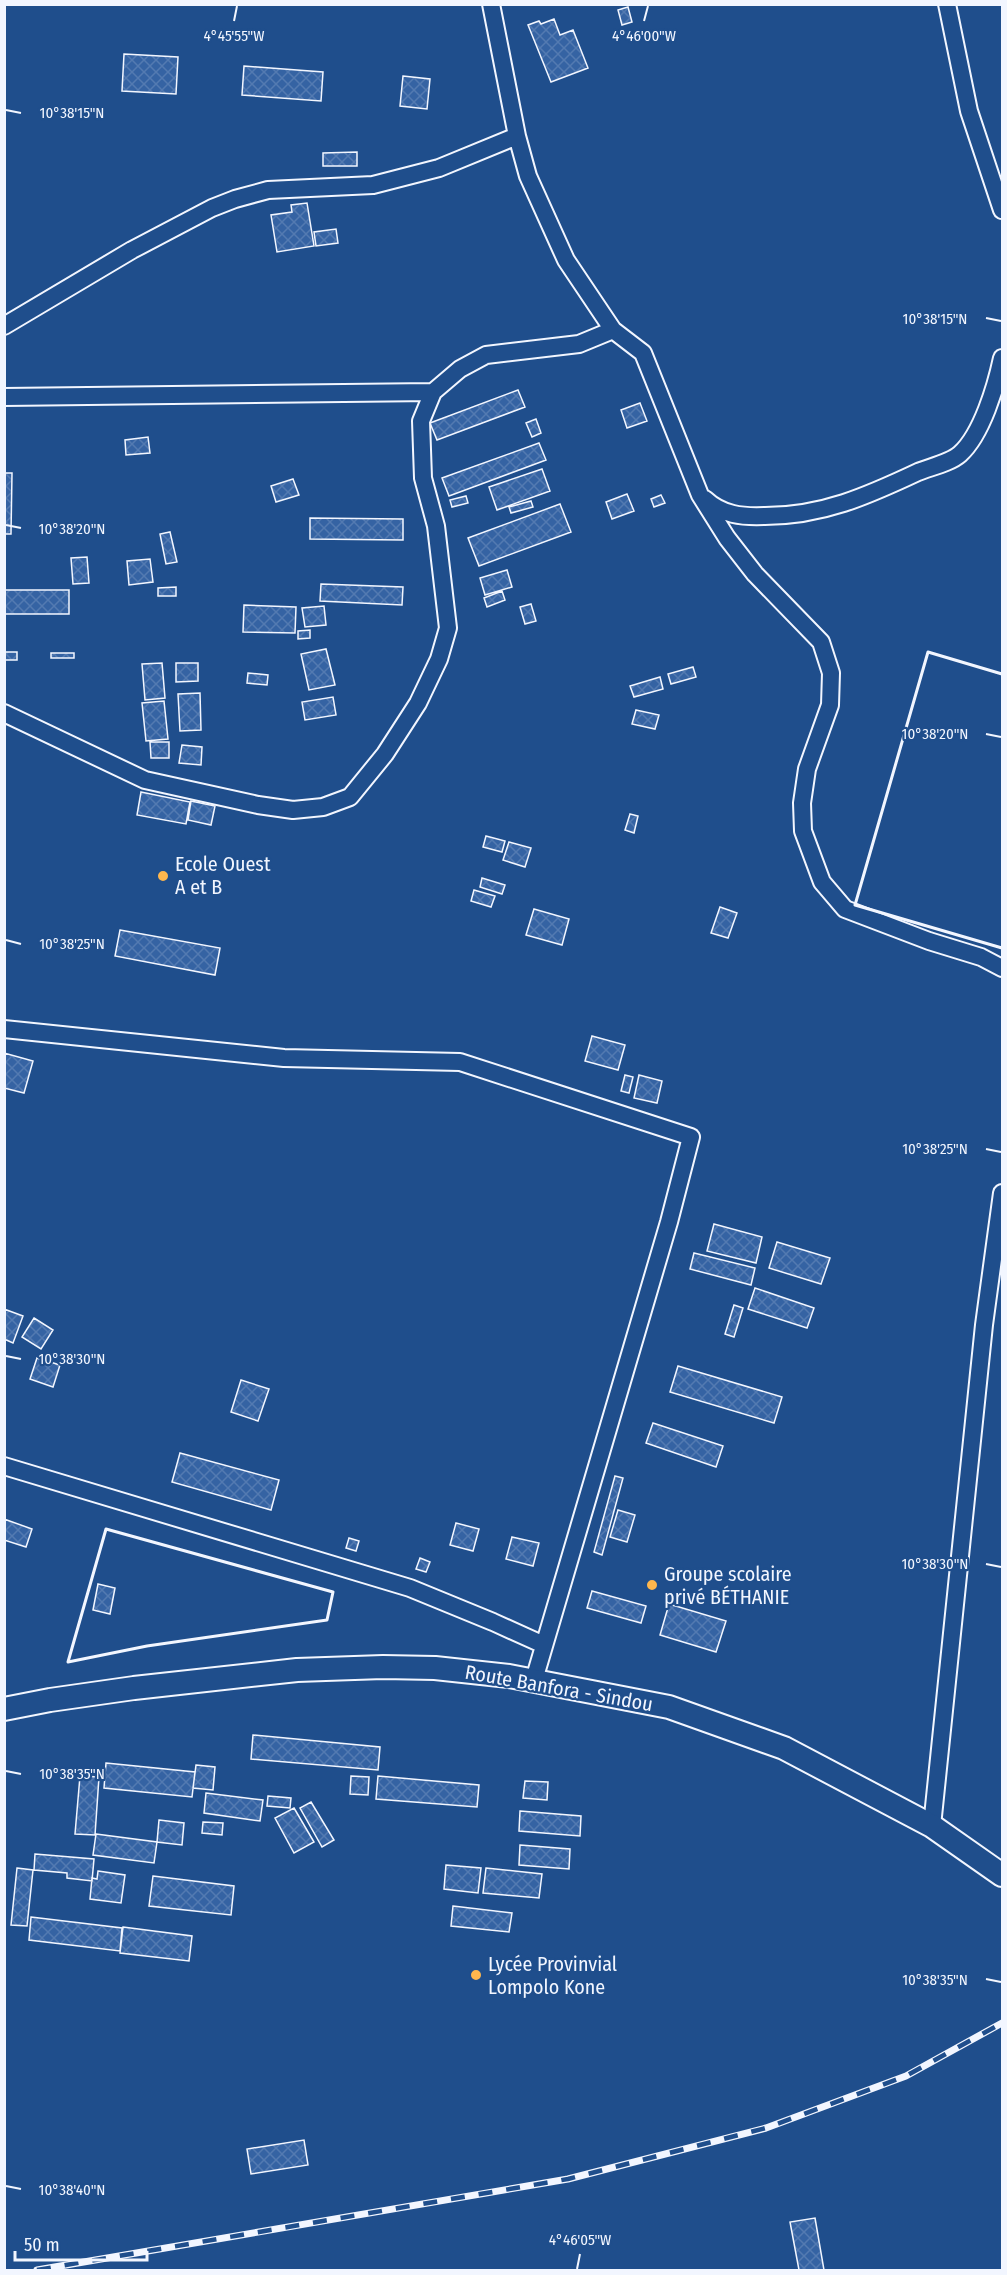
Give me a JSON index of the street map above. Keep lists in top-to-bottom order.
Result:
{
  "streets": {
    "main road": ["Route Banfora - Sindou"]
  },
  "places": ["Ecole Ouest A et B", "Groupe scolaire privé BÉTHANIE", "Lycée Provinvial Lompolo Kone"],
  "scale_bar": "50 m",
  "coordinates": [
    "4°45'55\"W",
    "4°46'00\"W",
    "10°38'15\"N",
    "10°38'20\"N",
    "10°38'25\"N",
    "10°38'30\"N",
    "10°38'35\"N",
    "10°38'40\"N",
    "4°46'05\"W"
  ]
}
